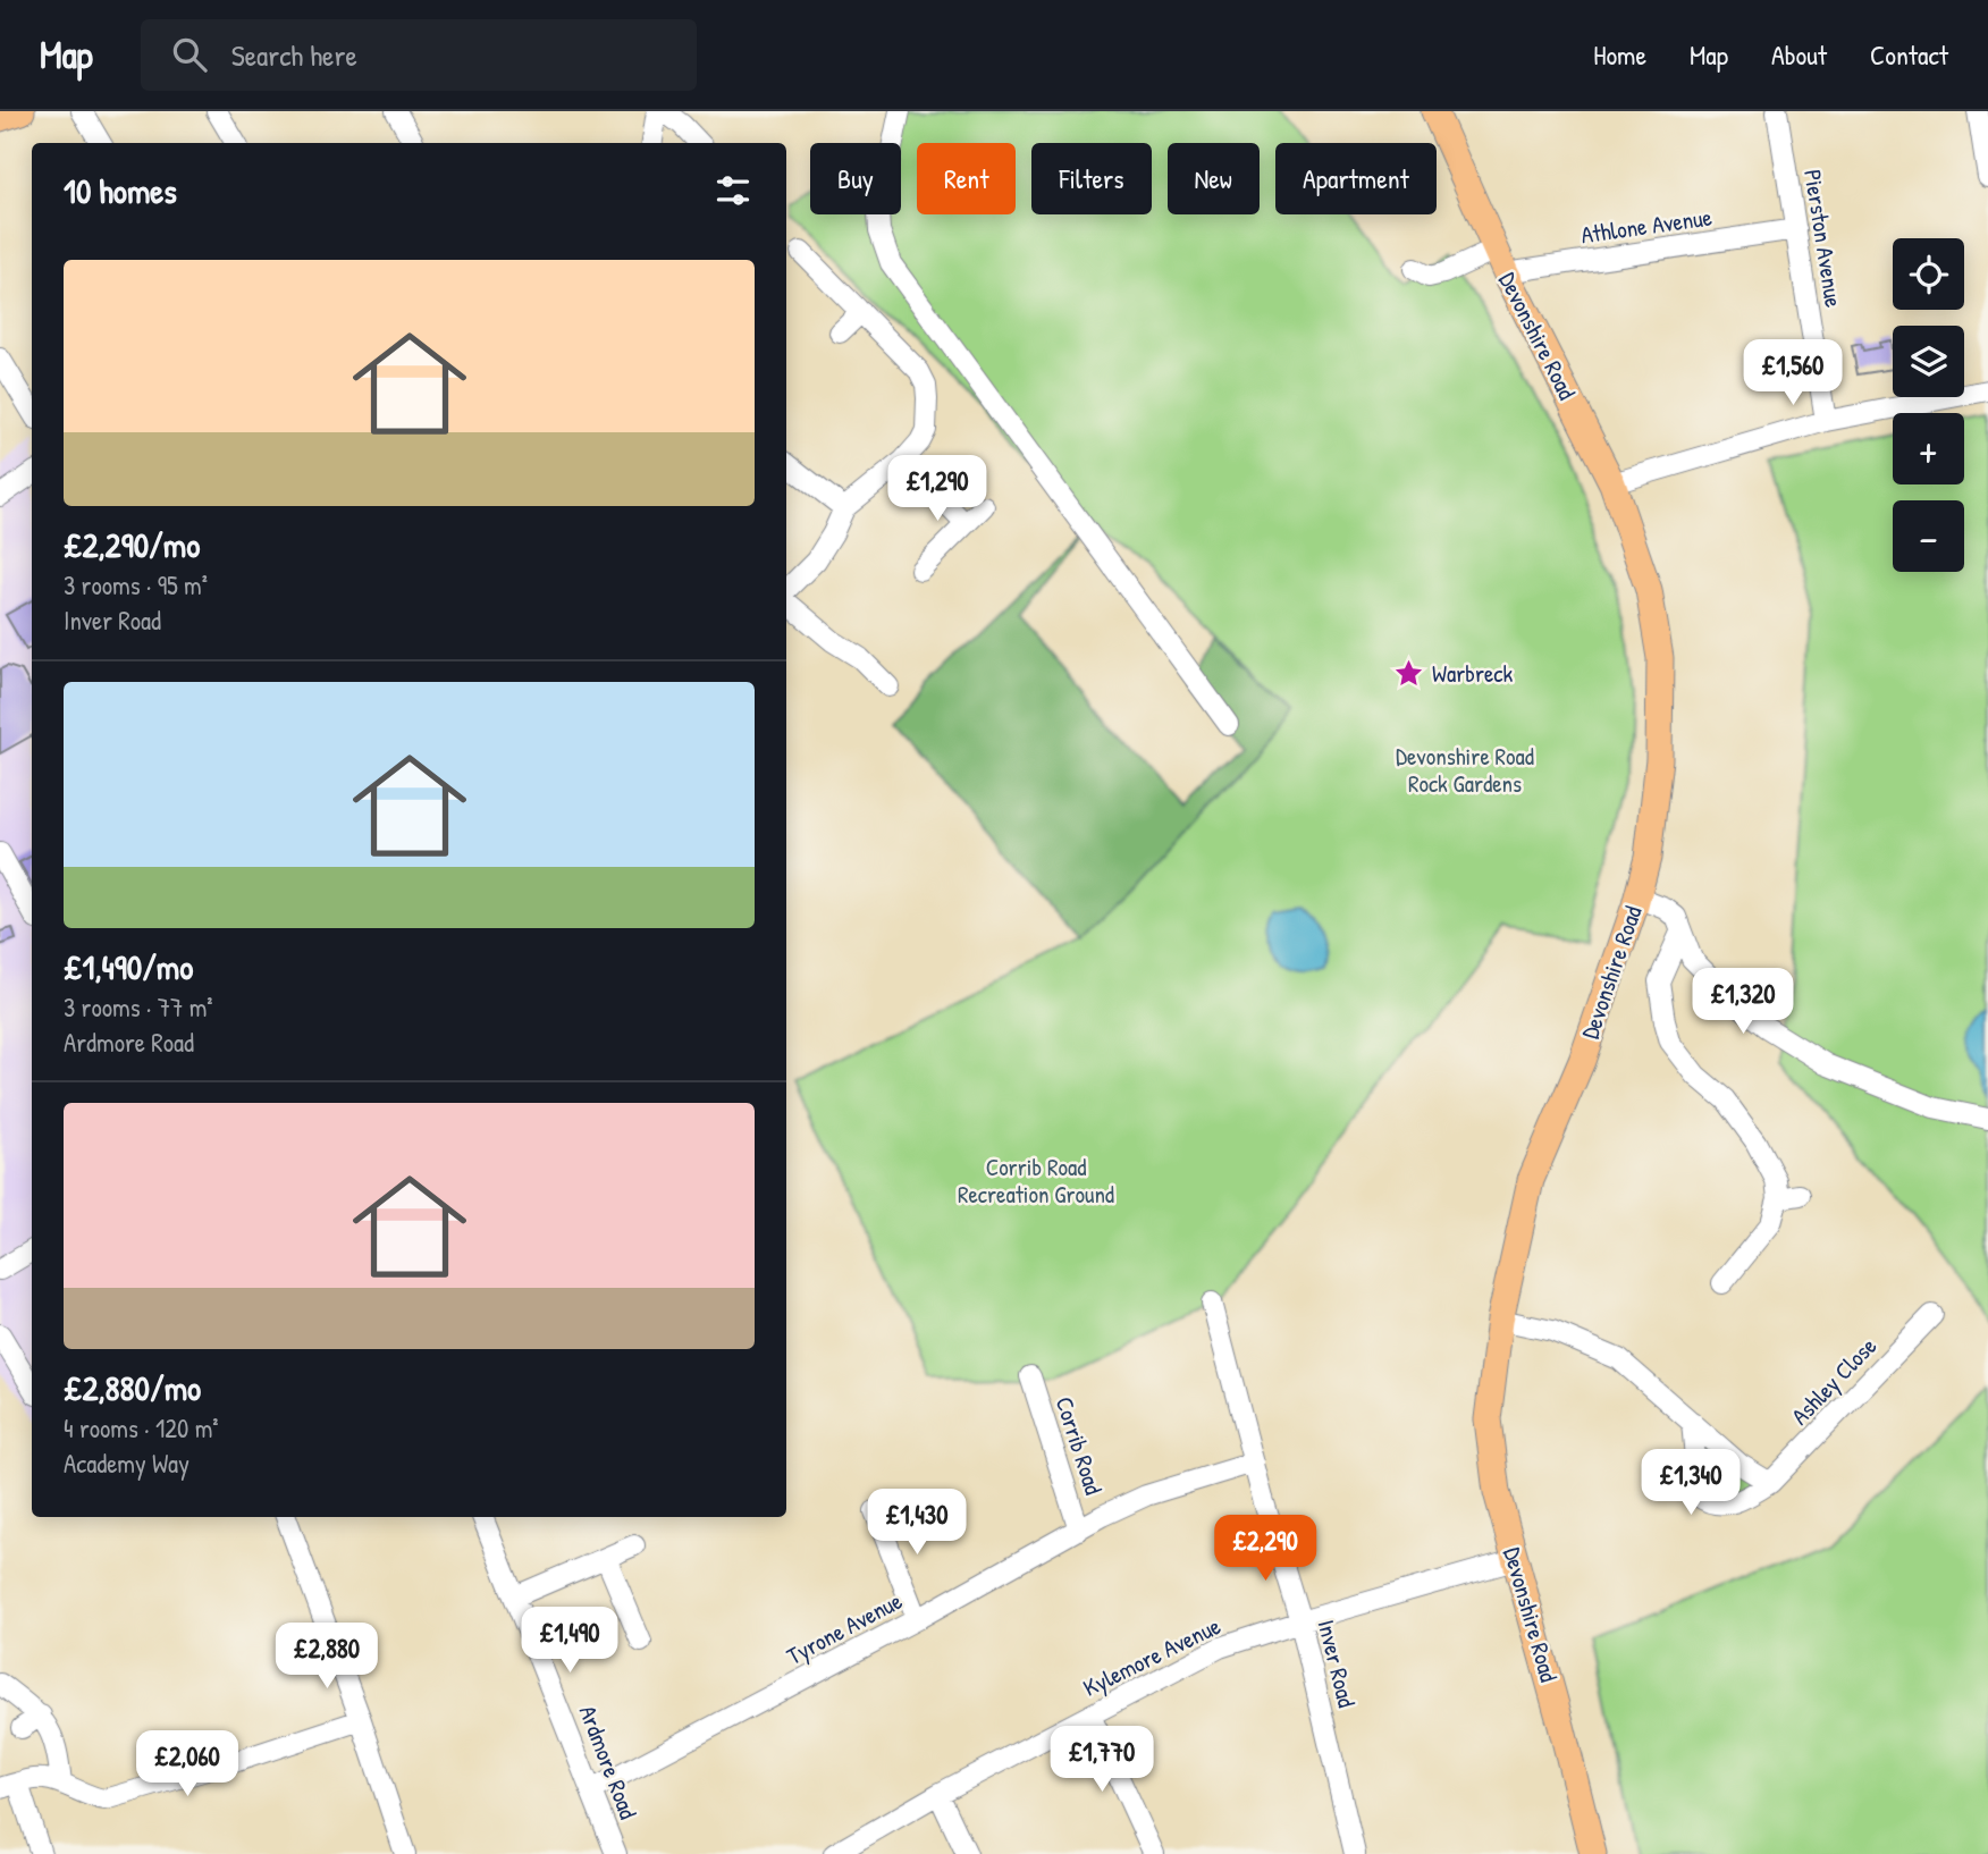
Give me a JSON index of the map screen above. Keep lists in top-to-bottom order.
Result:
{
  "streets": {
    "main road": ["Devonshire Road"],
    "street": [
      "Athlone Avenue",
      "Pierston Avenue",
      "Ashley Close",
      "Corrib Road",
      "Tyrone Avenue",
      "Kylemore Avenue",
      "Inver Road",
      "Ardmore Road"
    ]
  },
  "crossings": [
    ["Athlone Avenue", "Pierston Avenue"],
    ["Athlone Avenue", "Devonshire Road"],
    ["Devonshire Road", "Kylemore Avenue"],
    ["Corrib Road", "Tyrone Avenue"],
    ["Tyrone Avenue", "Inver Road"],
    ["Tyrone Avenue", "Ardmore Road"],
    ["Kylemore Avenue", "Inver Road"]
  ],
  "parks": ["Devonshire Road Rock Gardens", "Corrib Road Recreation Ground"],
  "places": {
    "place": ["Warbreck"]
  },
  "page": {
    "header": "Map",
    "search": "Search here",
    "nav": [
      "Home",
      "Map",
      "About",
      "Contact"
    ],
    "chip": [
      "Buy",
      "Rent",
      "Filters",
      "New",
      "Apartment"
    ],
    "heading": "10 homes",
    "map_buttons": ["+", "−"],
    "list": [
      {
        "name": "£2,290/mo",
        "note": "3 rooms · 95 m² · Inver Road"
      },
      {
        "name": "£1,490/mo",
        "note": "3 rooms · 77 m² · Ardmore Road"
      },
      {
        "name": "£2,880/mo",
        "note": "4 rooms · 120 m² · Academy Way"
      }
    ],
    "price": [
      "£1,560",
      "£1,290",
      "£1,320",
      "£1,340",
      "£1,430",
      "£2,290",
      "£1,490",
      "£2,880",
      "£1,770",
      "£2,060"
    ]
  }
}
